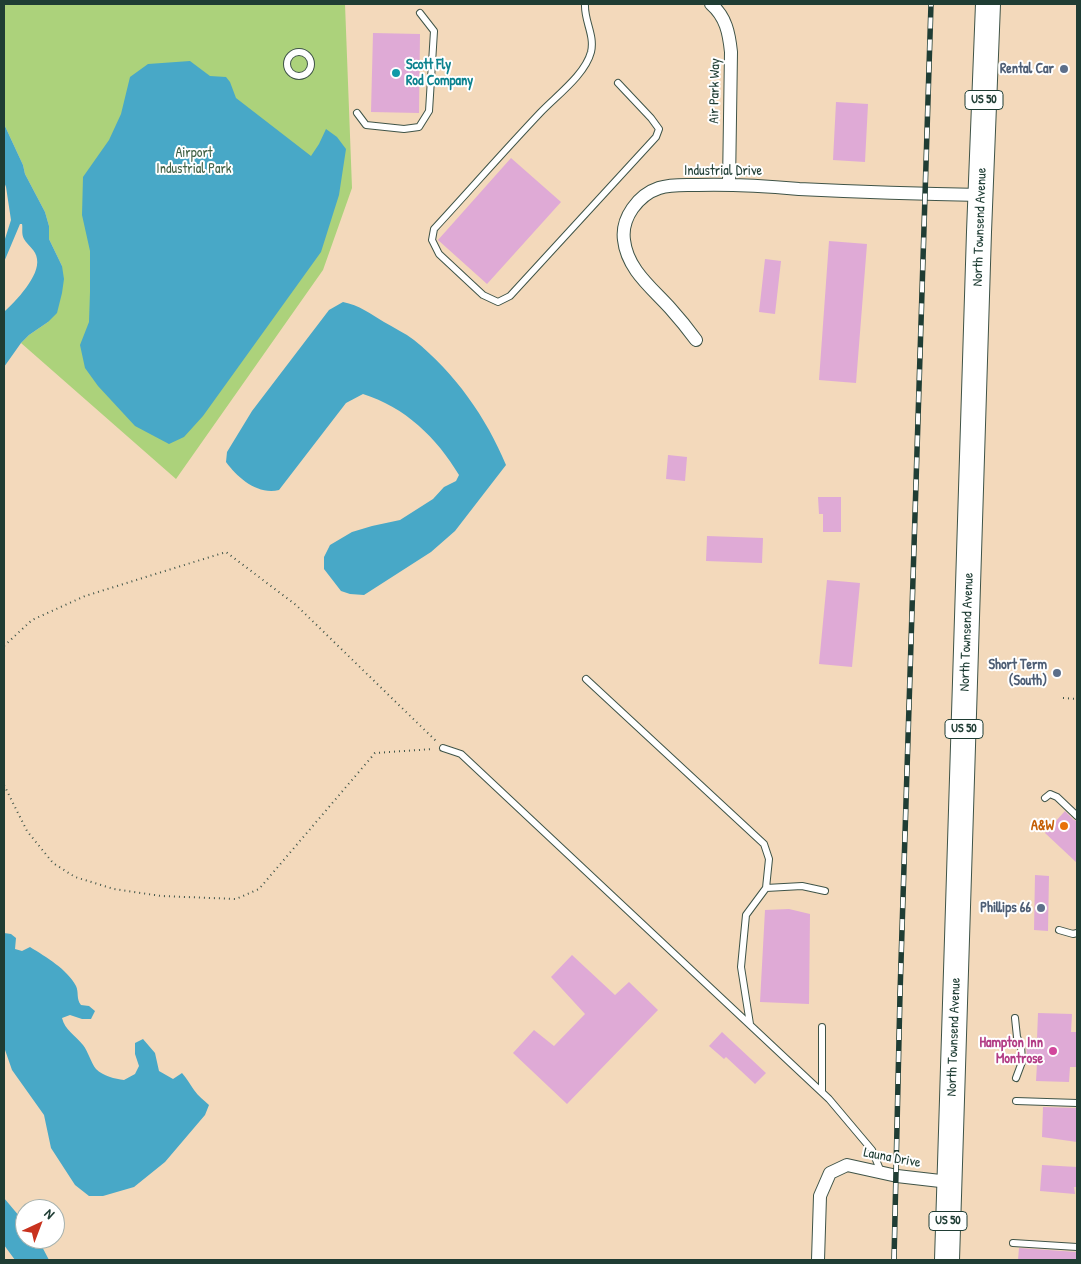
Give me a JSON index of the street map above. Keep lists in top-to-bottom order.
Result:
{
  "streets": {
    "highway": ["US 50", "North Townsend Avenue"],
    "street": ["Air Park Way", "Industrial Drive", "Launa Drive"]
  },
  "crossings": [
    ["Air Park Way", "Industrial Drive"],
    ["Industrial Drive", "North Townsend Avenue"],
    ["North Townsend Avenue", "Launa Drive"]
  ],
  "parks": ["Airport Industrial Park"],
  "places": [
    "Rental Car",
    "Scott Fly Rod Company",
    "Short Term (South)",
    "A&W",
    "Phillips 66",
    "Hampton Inn Montrose"
  ],
  "north": "top right"
}
